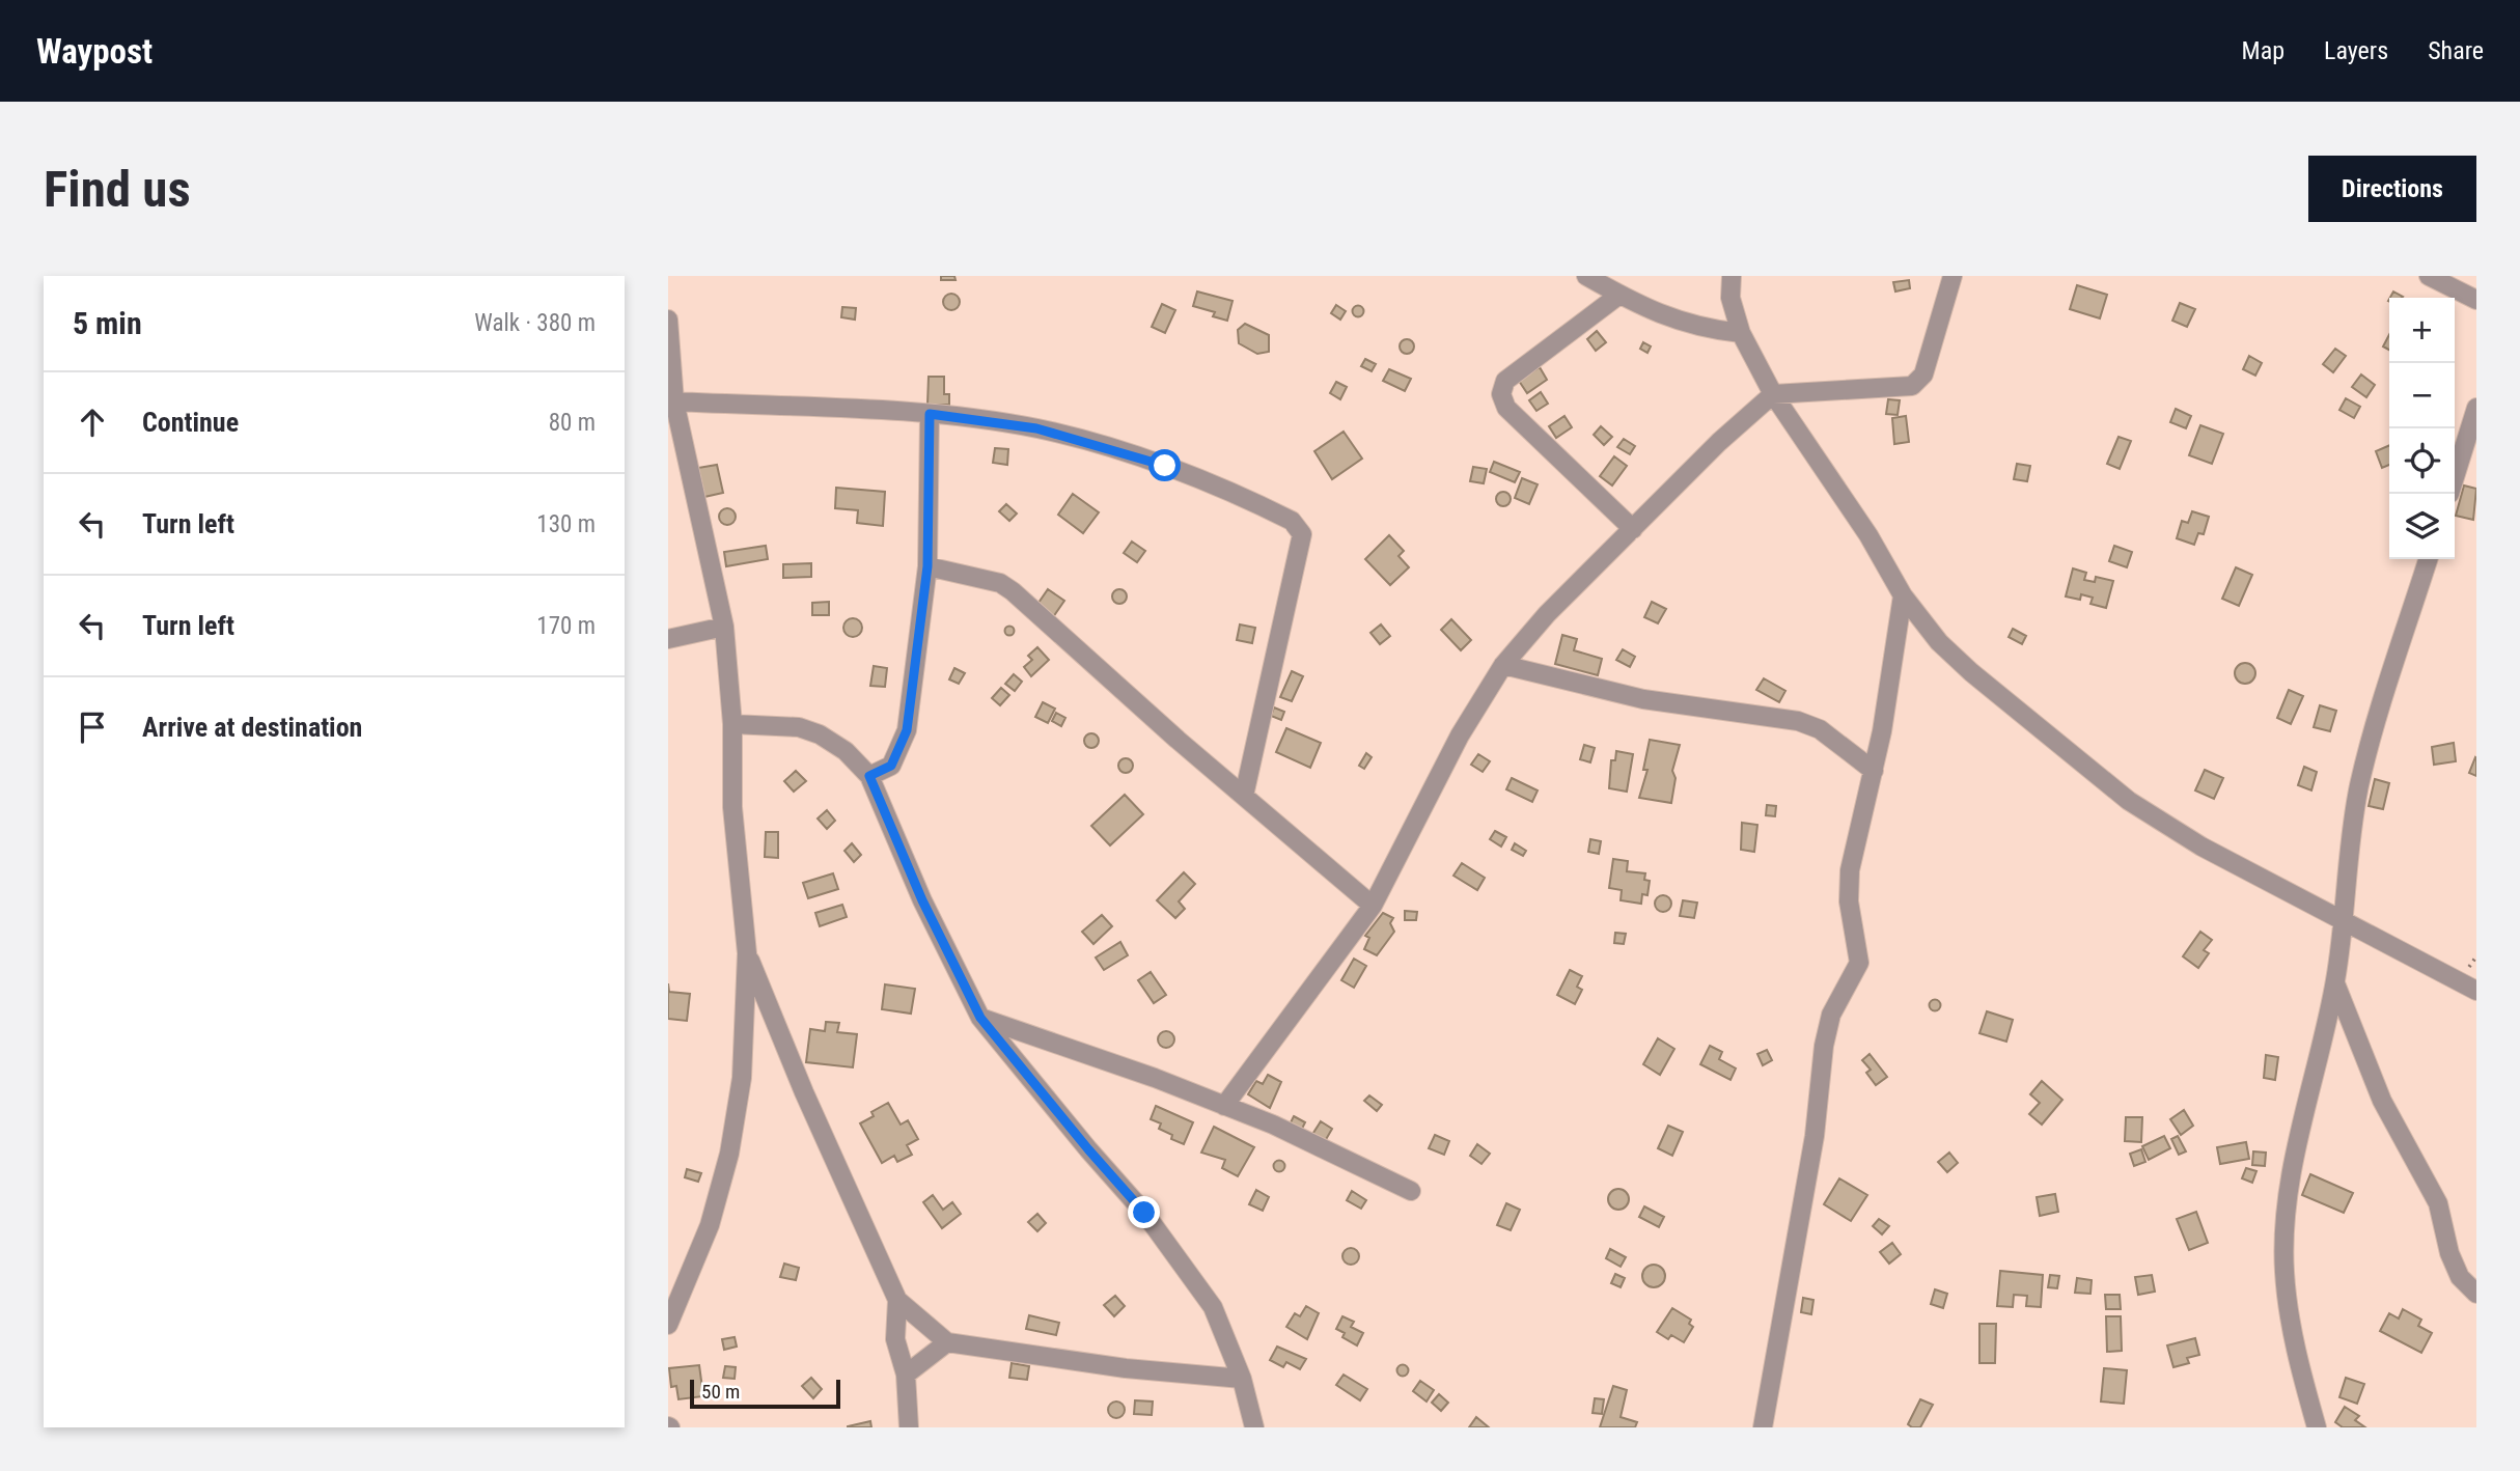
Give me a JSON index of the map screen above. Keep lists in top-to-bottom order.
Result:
{
  "scale_bar": "50 m",
  "page": {
    "header": "Waypost",
    "nav": ["Map", "Layers", "Share"],
    "buttons": "Directions",
    "title": "Find us",
    "heading": ["5 min", "Walk · 380 m"],
    "map_buttons": ["+", "−"],
    "list": [
      ["Continue", "80 m"],
      ["Turn left", "130 m"],
      ["Turn left", "170 m"],
      "Arrive at destination"
    ],
    "scale": "50 m"
  }
}
